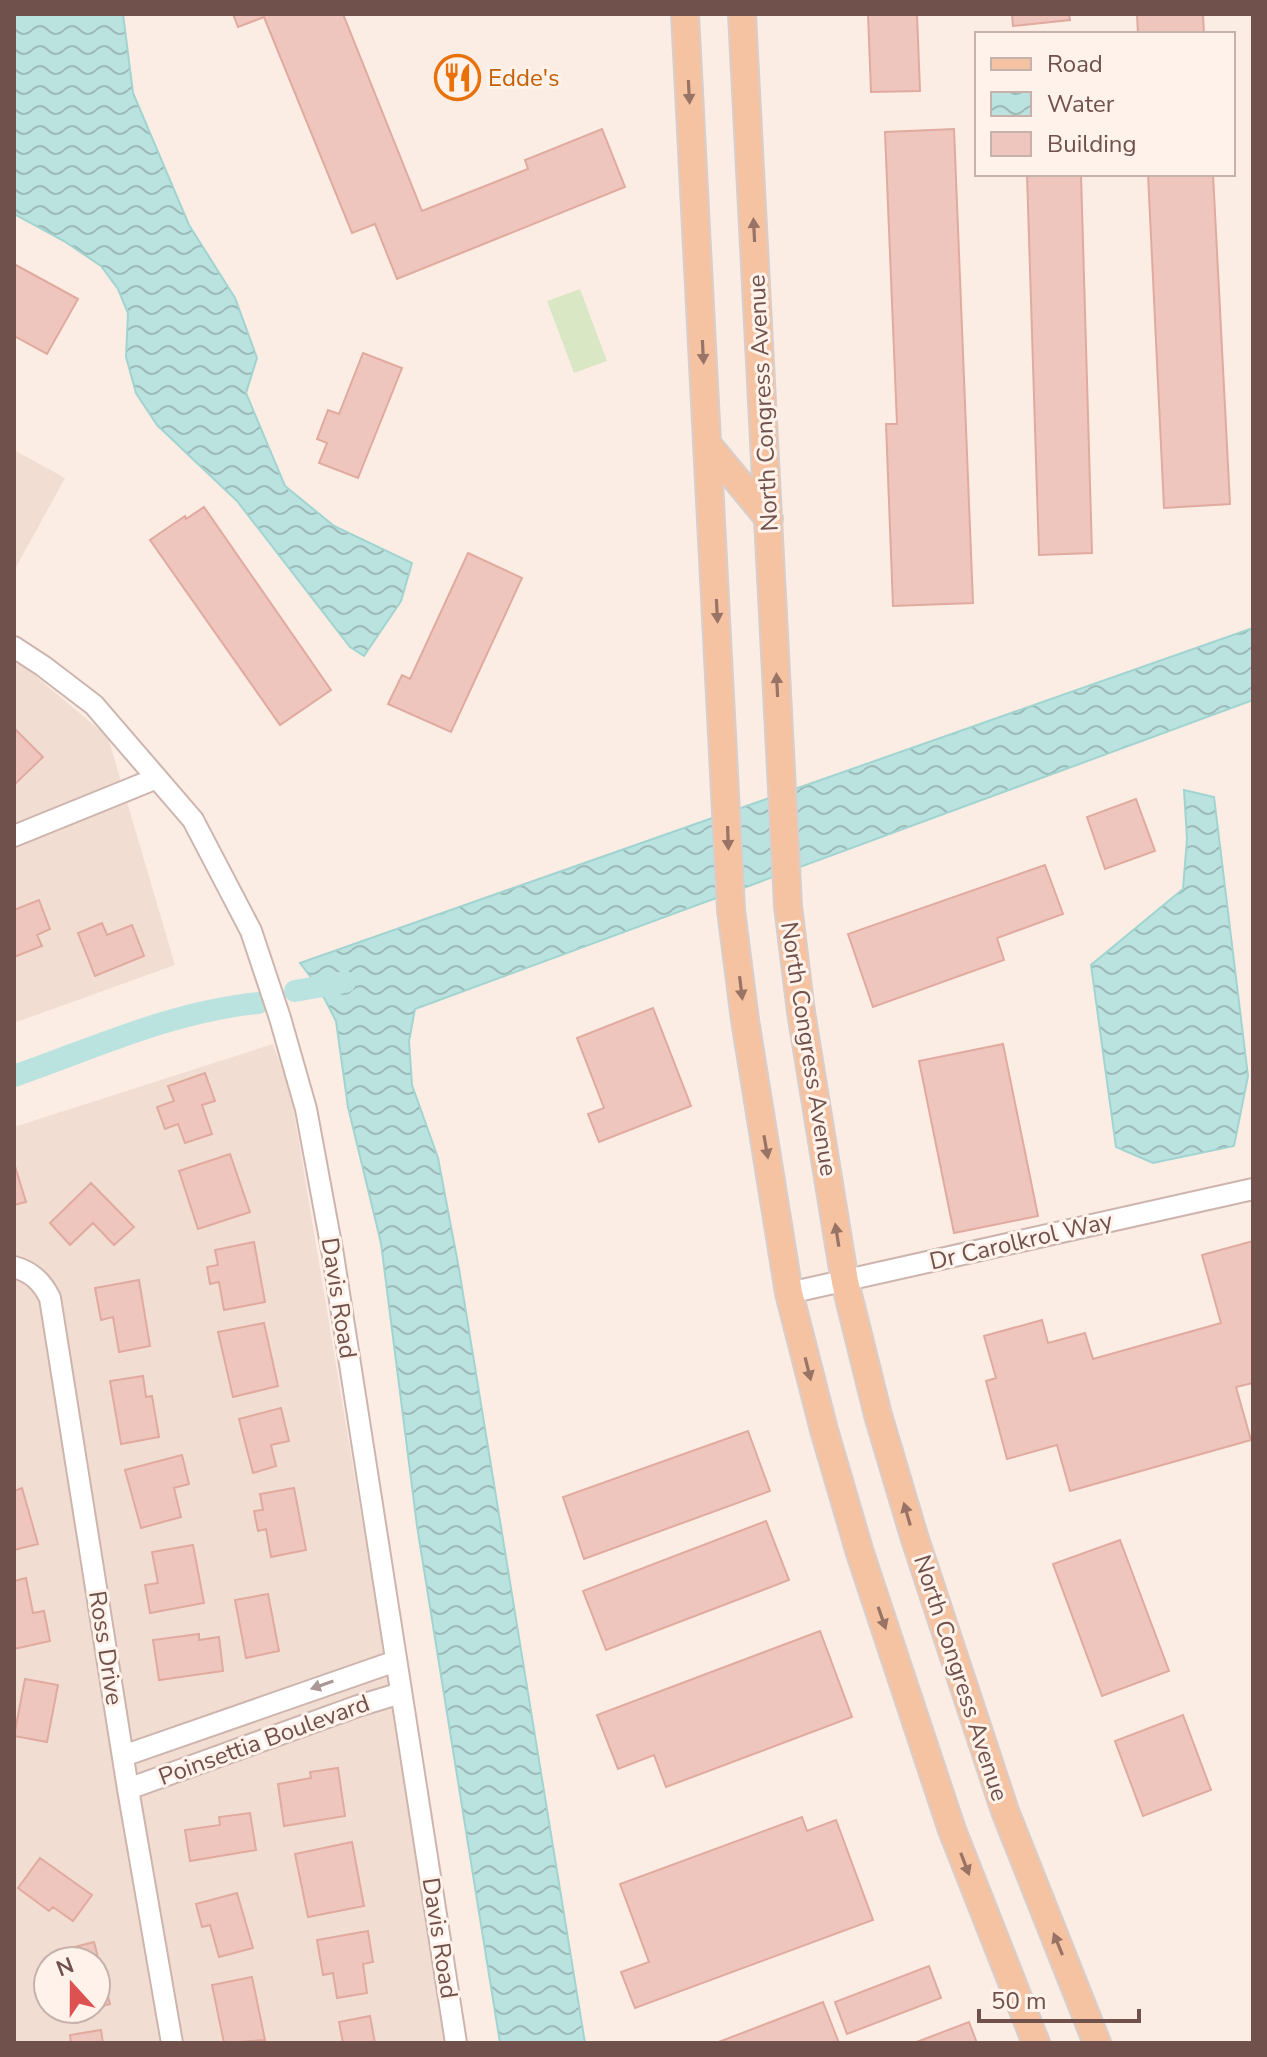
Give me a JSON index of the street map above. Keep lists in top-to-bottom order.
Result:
{
  "streets": {
    "main road": ["North Congress Avenue"],
    "street": [
      "Dr Carolkrol Way",
      "Davis Road",
      "Ross Drive",
      "Poinsettia Boulevard"
    ]
  },
  "crossings": [
    ["North Congress Avenue", "Dr Carolkrol Way"],
    ["Davis Road", "Poinsettia Boulevard"],
    ["Ross Drive", "Poinsettia Boulevard"]
  ],
  "places": {
    "restaurant": ["Edde's"]
  },
  "legend": ["Road", "Water", "Building"],
  "scale_bar": "50 m",
  "north": "top"
}
